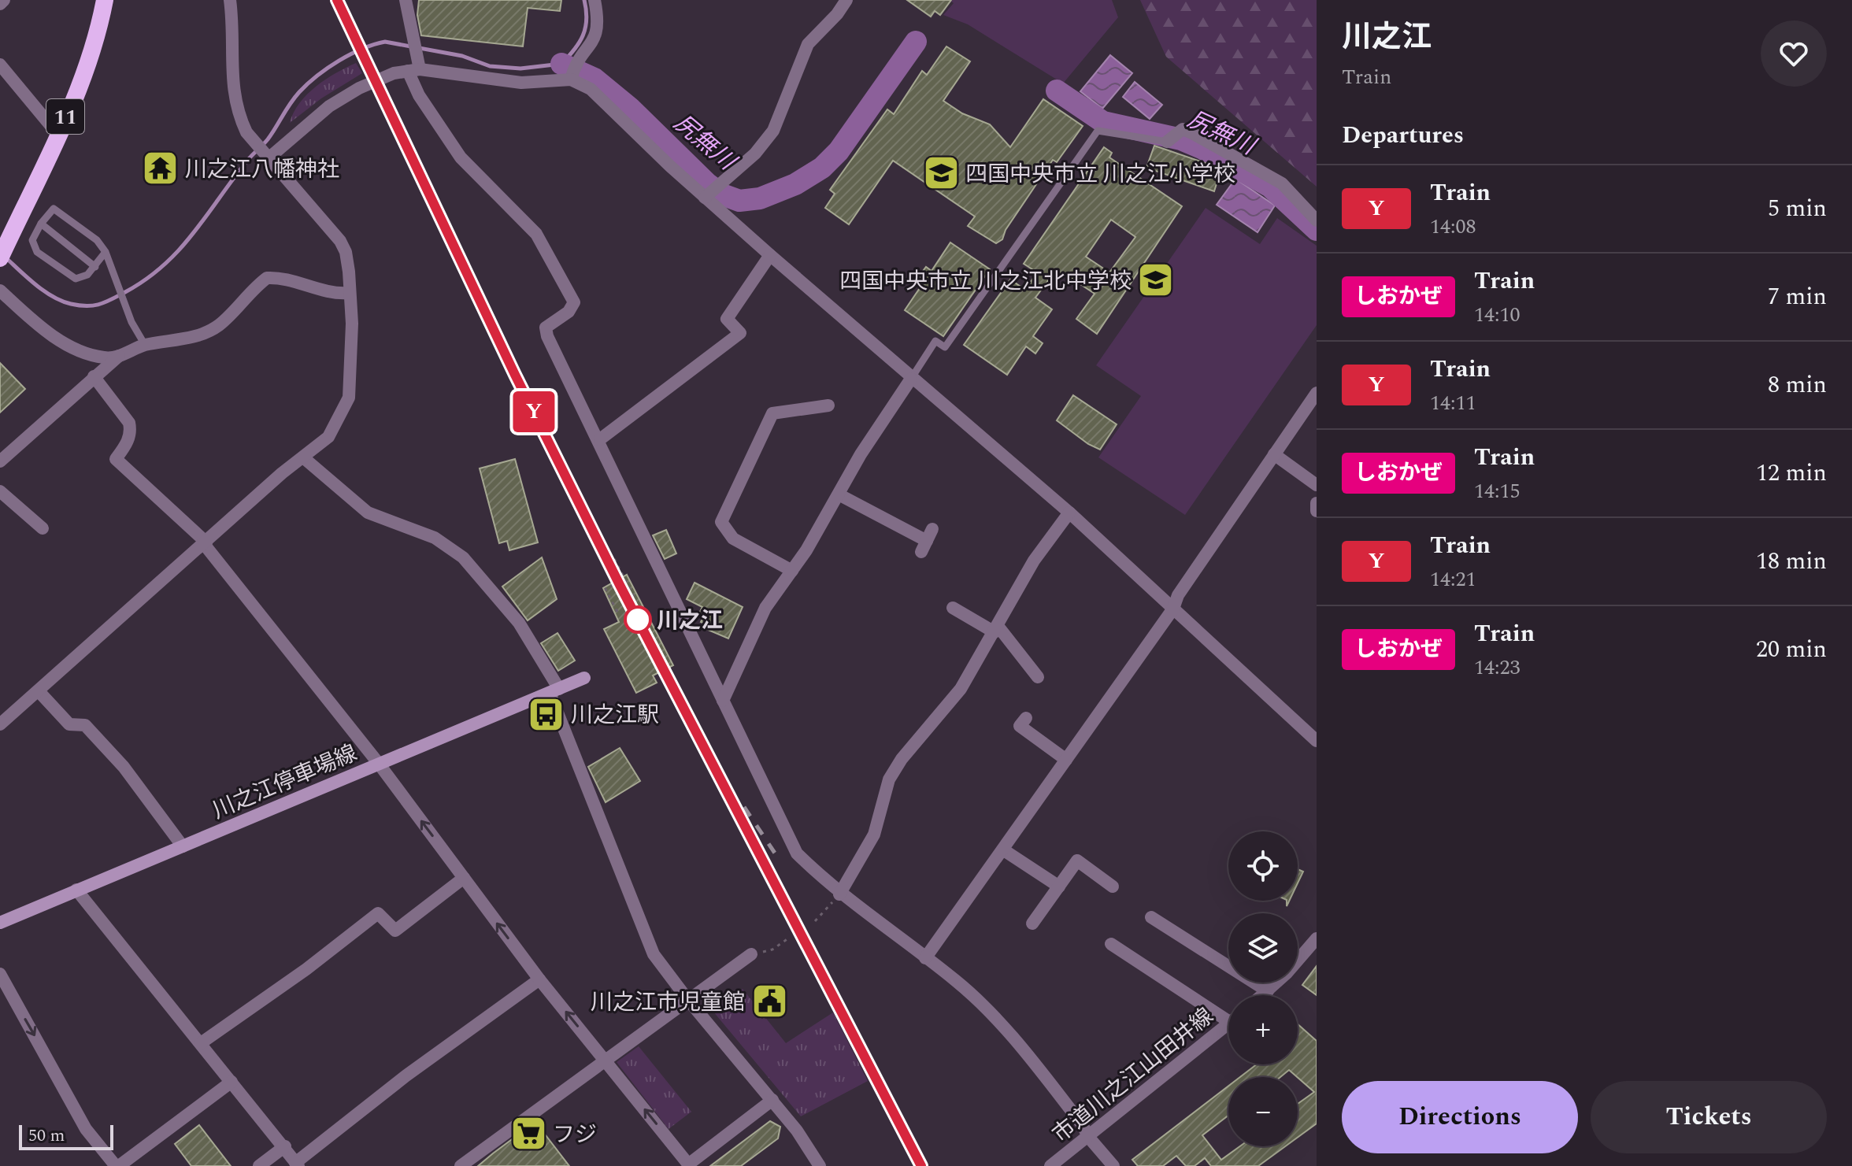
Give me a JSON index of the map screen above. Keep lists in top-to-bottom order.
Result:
{
  "streets": {
    "highway": ["11"],
    "main road": ["川之江停車場線"],
    "street": ["市道川之江山田井線"]
  },
  "water": ["尻無川"],
  "places": {
    "temple": ["川之江八幡神社"],
    "school or university": ["四国中央市立 川之江小学校", "四国中央市立 川之江北中学校"],
    "other": ["川之江"],
    "bus stop": ["川之江駅"],
    "public building": ["川之江市児童館"],
    "supermarket": ["フジ"]
  },
  "scale_bar": "50 m",
  "page": {
    "on_map": "Y",
    "heading": [
      ["川之江", "Train"],
      "Departures"
    ],
    "list": [
      {
        "mark": "Y",
        "name": "Train",
        "note": "14:08",
        "value": "5 min"
      },
      {
        "mark": "しおかぜ",
        "name": "Train",
        "note": "14:10",
        "value": "7 min"
      },
      {
        "mark": "Y",
        "name": "Train",
        "note": "14:11",
        "value": "8 min"
      },
      {
        "mark": "しおかぜ",
        "name": "Train",
        "note": "14:15",
        "value": "12 min"
      },
      {
        "mark": "Y",
        "name": "Train",
        "note": "14:21",
        "value": "18 min"
      },
      {
        "mark": "しおかぜ",
        "name": "Train",
        "note": "14:23",
        "value": "20 min"
      }
    ],
    "map_buttons": ["+", "−"],
    "buttons": ["Directions", "Tickets"],
    "scale": "50 m"
  }
}
